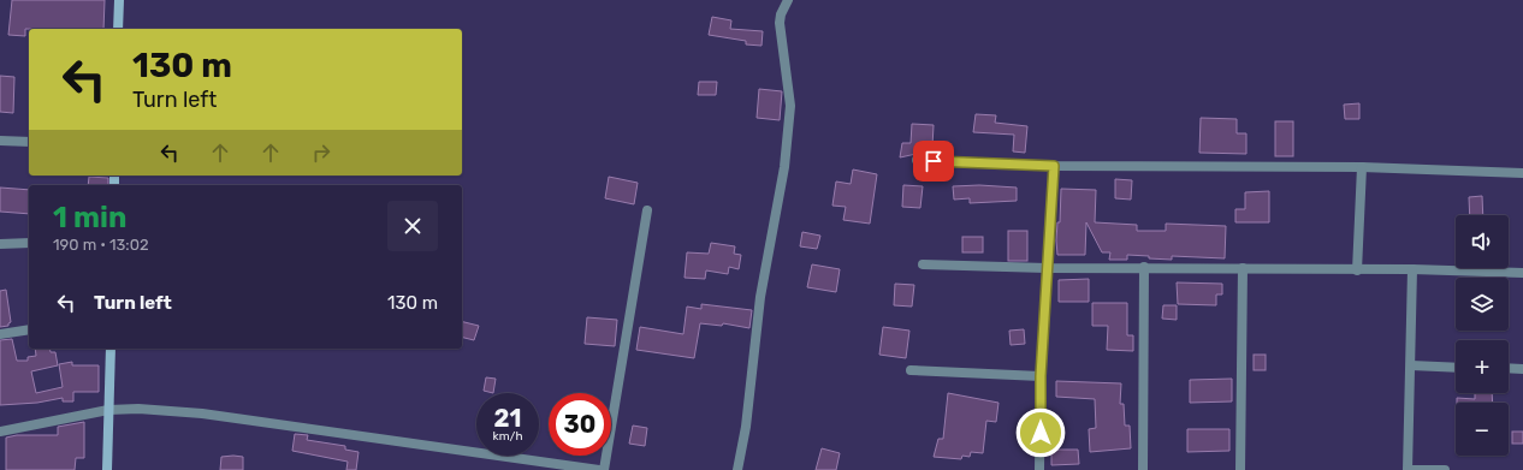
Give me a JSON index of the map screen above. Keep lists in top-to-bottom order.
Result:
{
  "page": {
    "turn": ["130 m", "Turn left"],
    "heading": ["1 min", "190 m · 13:02"],
    "map_buttons": ["+", "−"],
    "list": [
      {
        "name": "Turn left",
        "value": "130 m"
      }
    ],
    "speed": "21 km/h",
    "limit": "30"
  }
}
